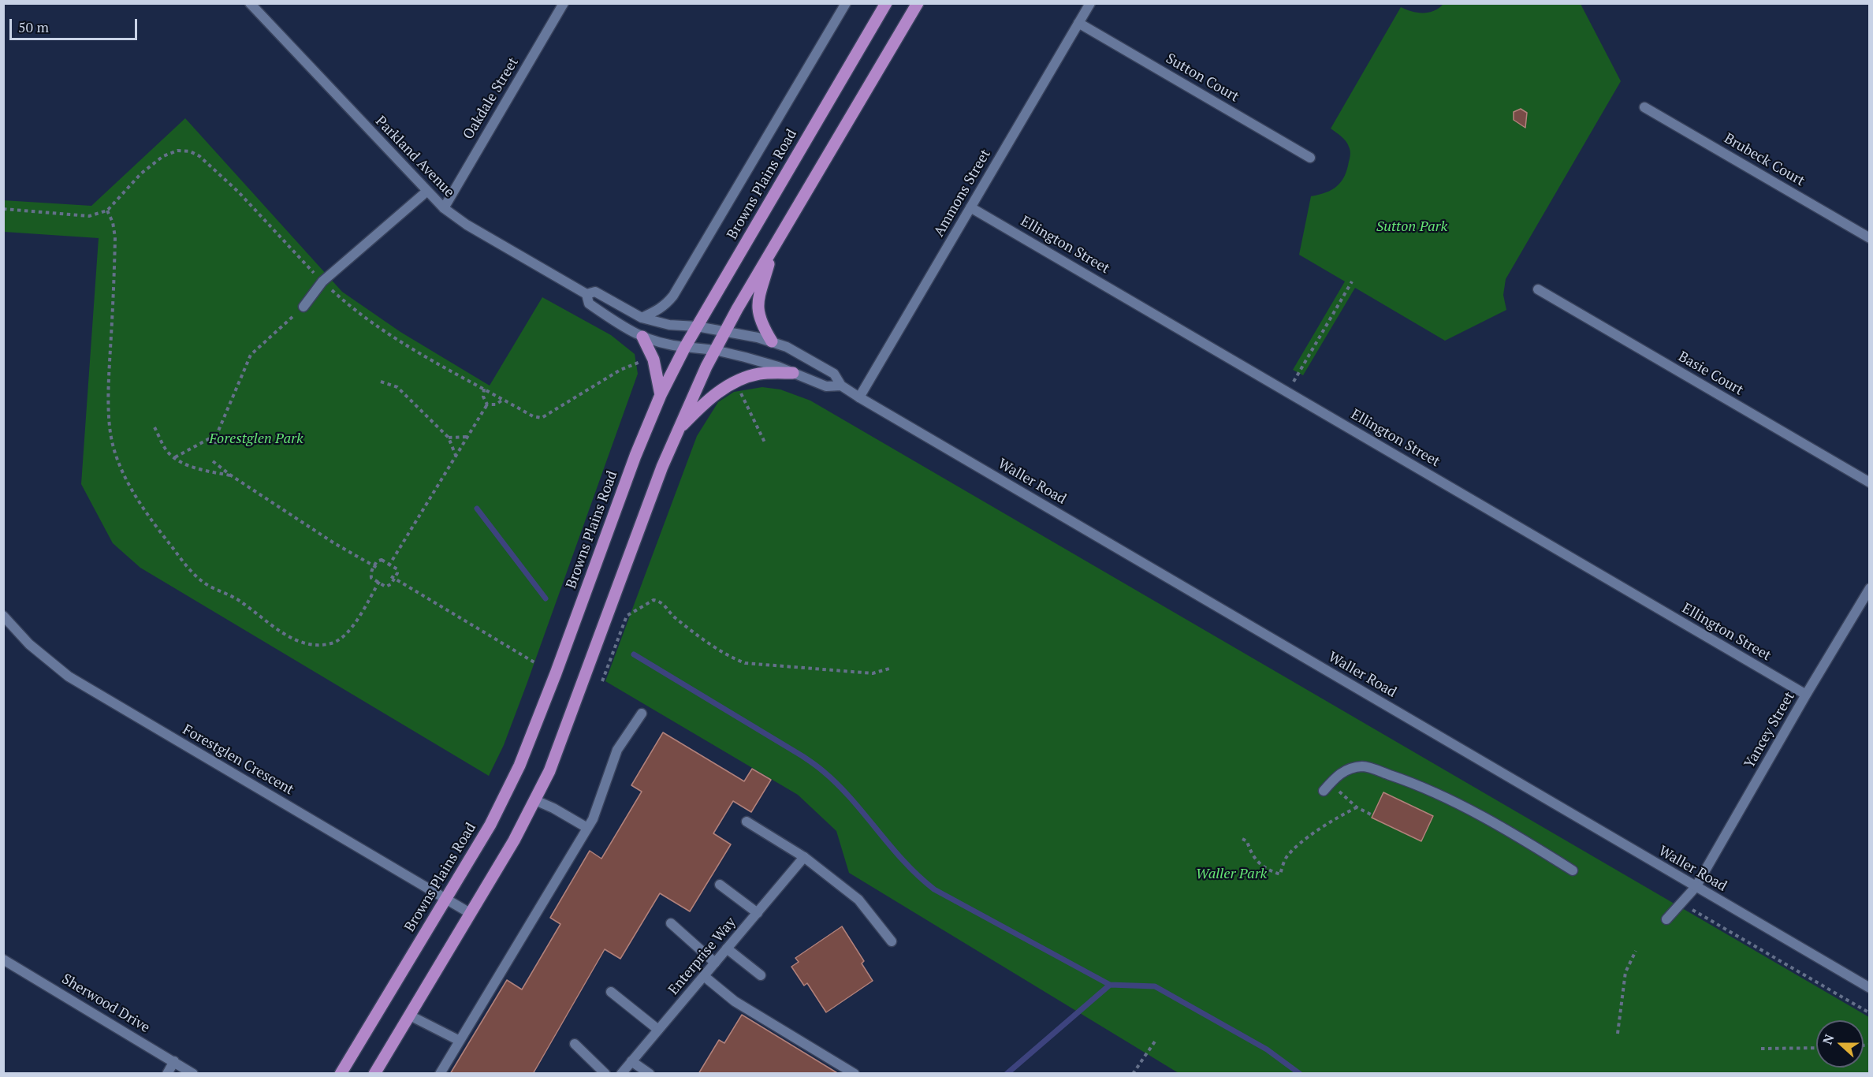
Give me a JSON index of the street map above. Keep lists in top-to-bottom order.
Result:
{
  "streets": {
    "main road": ["Browns Plains Road"],
    "street": [
      "Sutton Court",
      "Oakdale Street",
      "Parkland Avenue",
      "Brubeck Court",
      "Ammons Street",
      "Ellington Street",
      "Basie Court",
      "Waller Road",
      "Yancey Street",
      "Forestglen Crescent",
      "Enterprise Way",
      "Sherwood Drive"
    ]
  },
  "crossings": [
    ["Sutton Court", "Ammons Street"],
    ["Oakdale Street", "Parkland Avenue"],
    ["Parkland Avenue", "Browns Plains Road"],
    ["Parkland Avenue", "Waller Road"],
    ["Browns Plains Road", "Waller Road"],
    ["Browns Plains Road", "Forestglen Crescent"],
    ["Ammons Street", "Ellington Street"],
    ["Ammons Street", "Waller Road"],
    ["Ellington Street", "Yancey Street"],
    ["Waller Road", "Yancey Street"]
  ],
  "parks": ["Sutton Park", "Forestglen Park", "Waller Park"],
  "scale_bar": "50 m",
  "north": "left"
}
